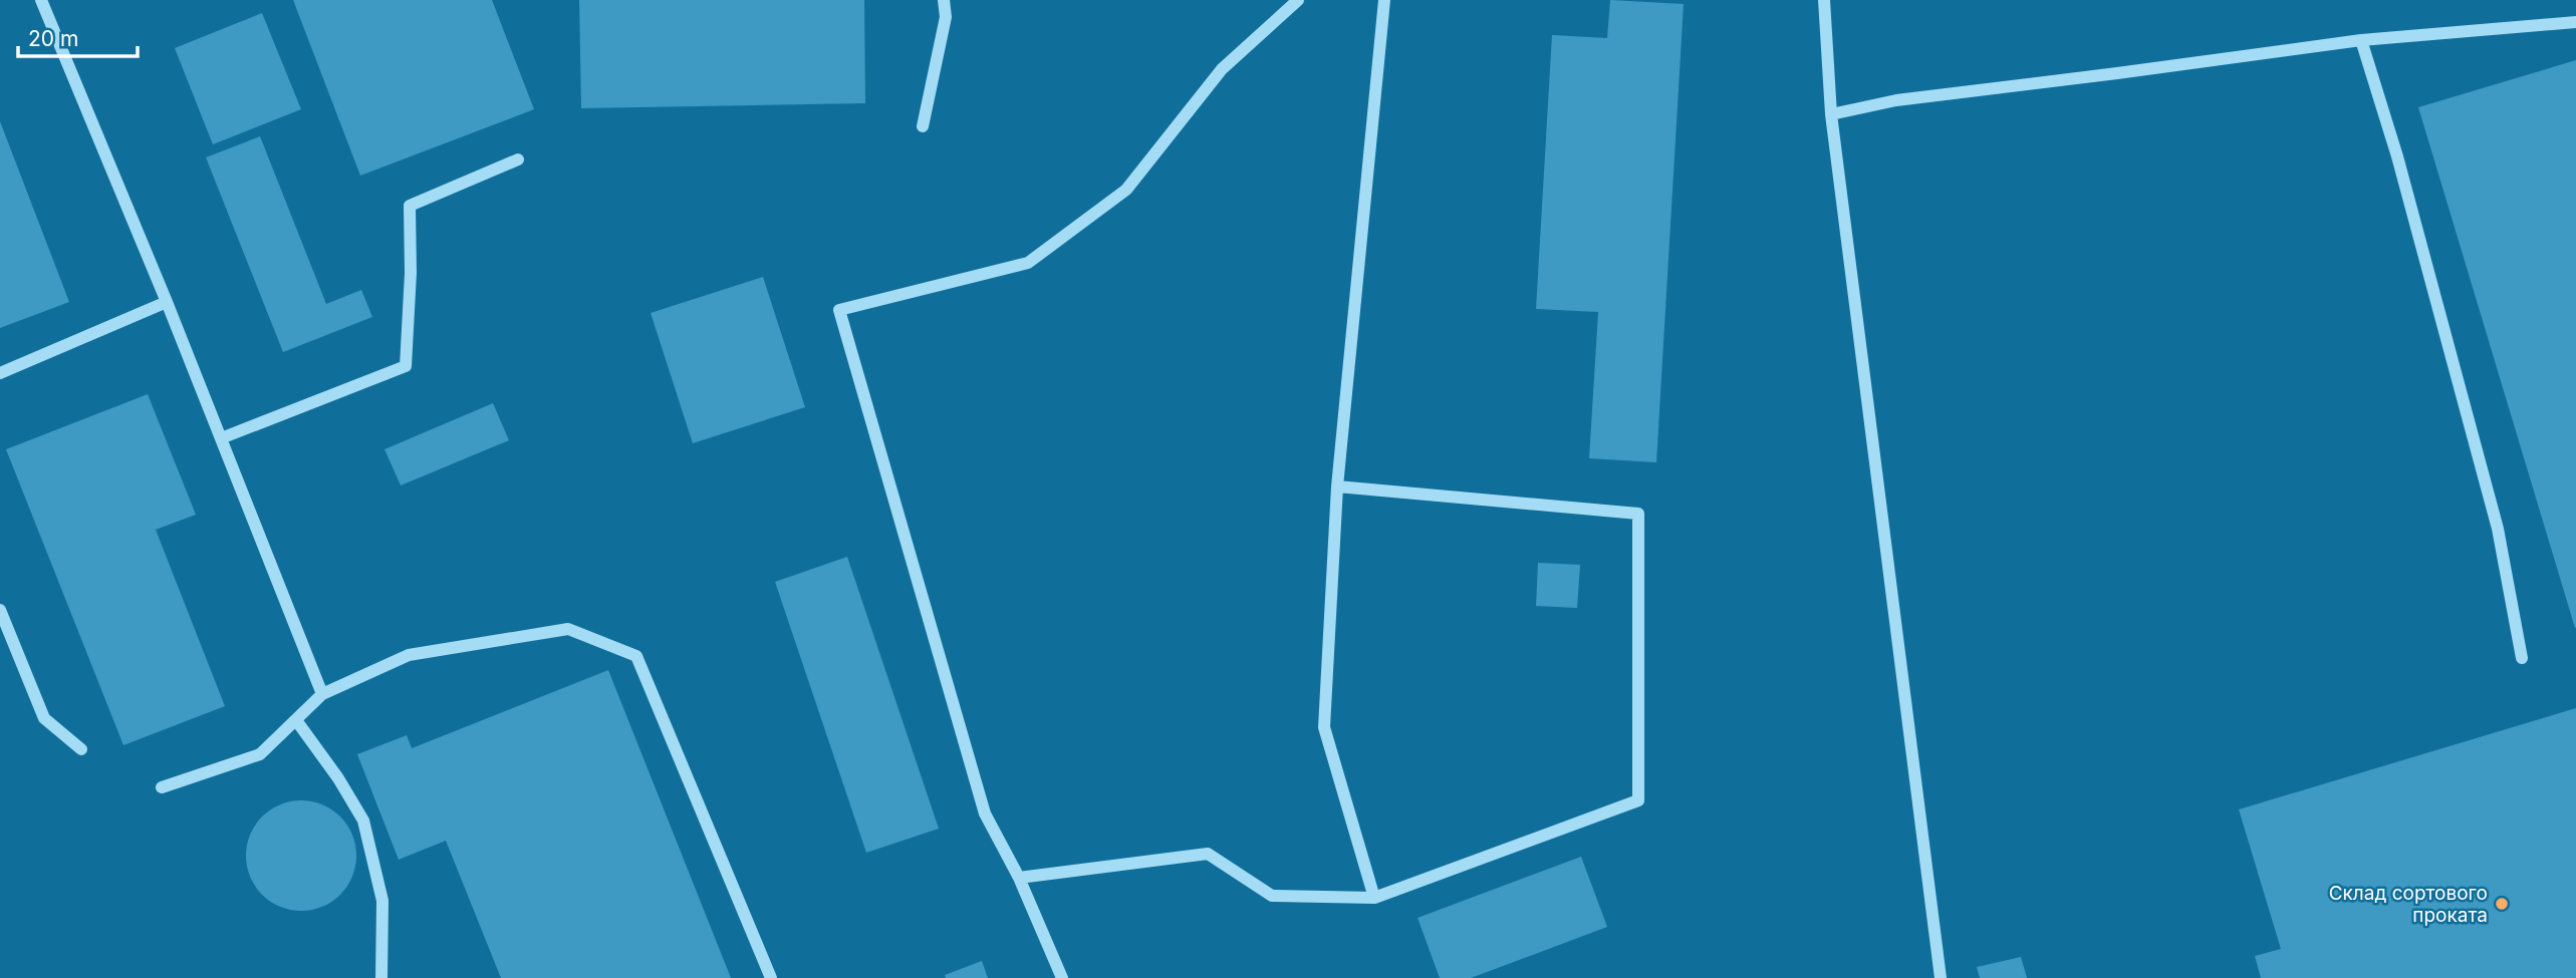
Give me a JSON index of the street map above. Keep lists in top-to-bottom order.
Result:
{
  "places": ["Склад сортового проката"],
  "scale_bar": "20 m"
}
